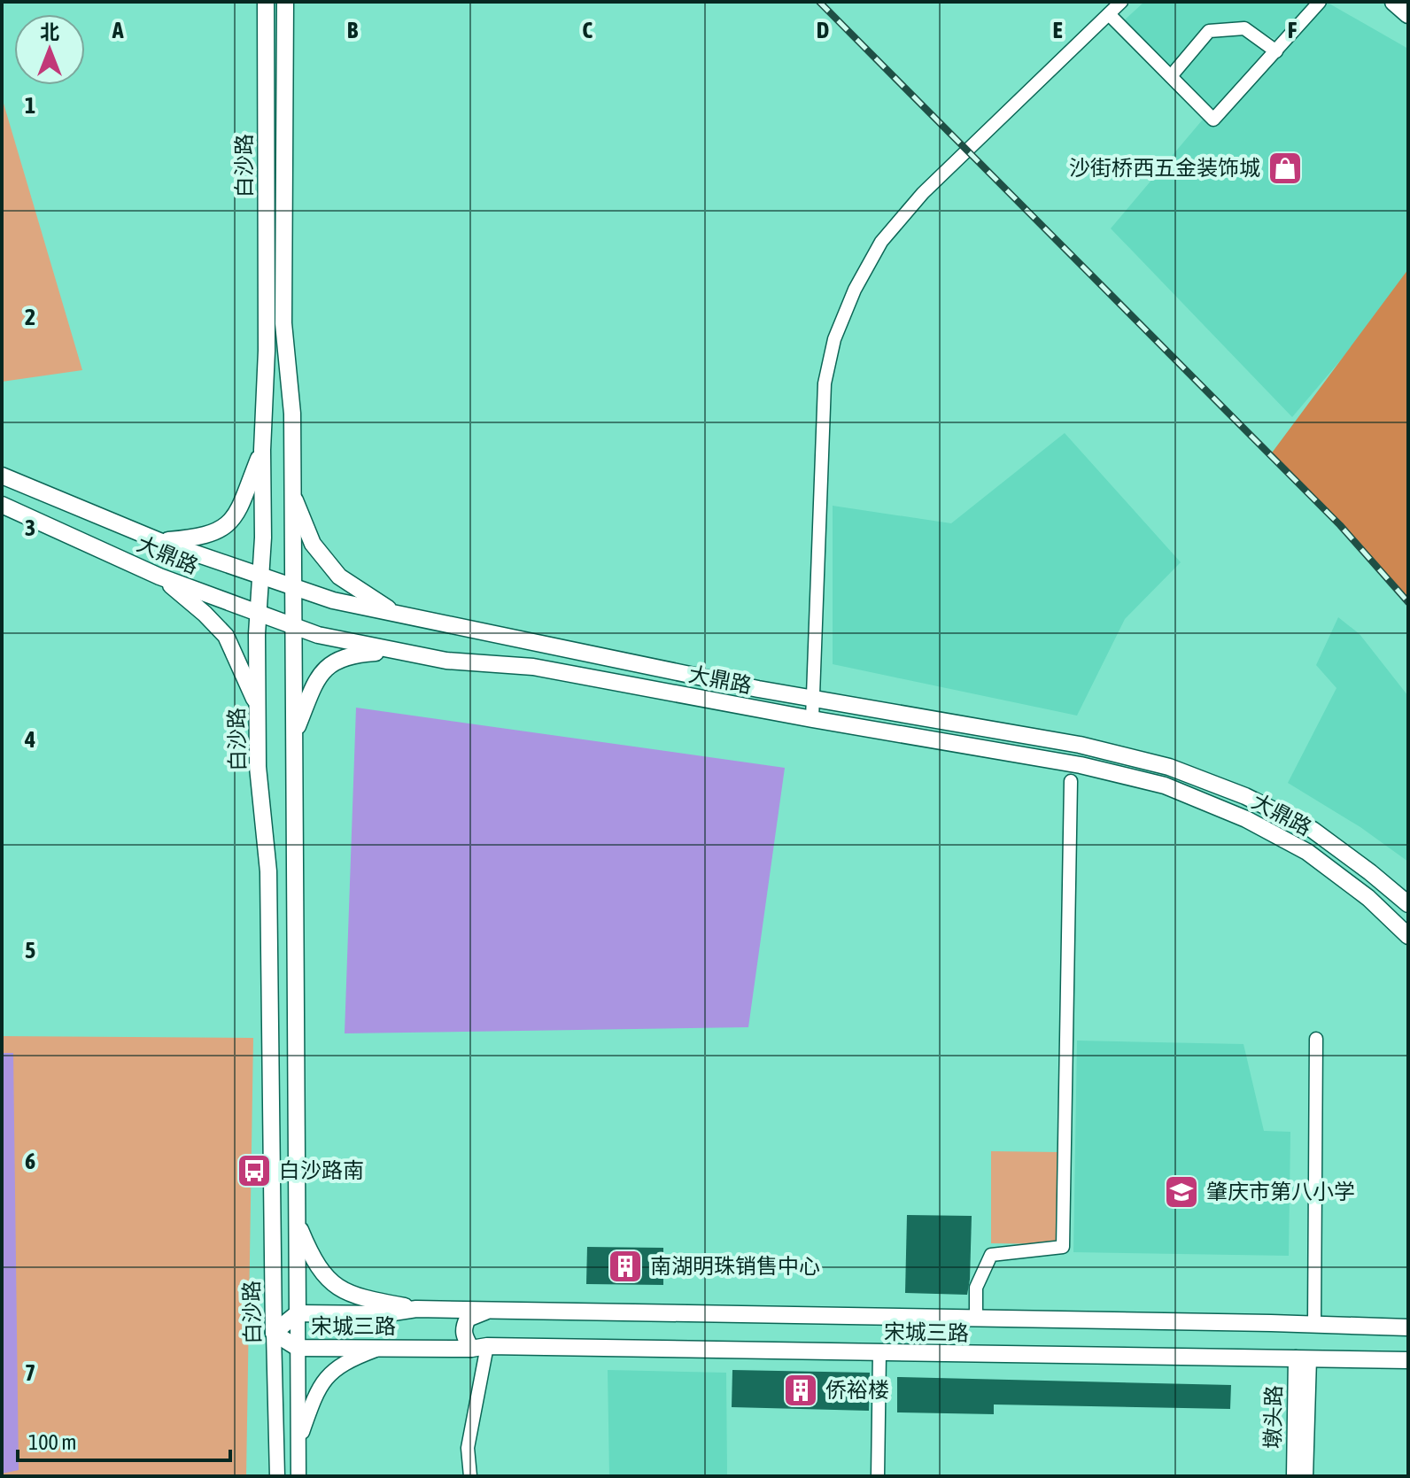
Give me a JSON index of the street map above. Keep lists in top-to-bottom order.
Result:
{
  "streets": {
    "main road": ["白沙路", "大鼎路", "宋城三路"],
    "street": ["墩头路"]
  },
  "crossings": [
    ["白沙路", "大鼎路"],
    ["白沙路", "宋城三路"],
    ["宋城三路", "墩头路"]
  ],
  "places": {
    "shop": ["沙街桥西五金装饰城"],
    "bus stop": ["白沙路南"],
    "school or university": ["肇庆市第八小学"],
    "building": ["南湖明珠销售中心", "侨裕楼"]
  },
  "scale_bar": "100 m",
  "north": "top",
  "grid": {
    "columns": [
      "A",
      "B",
      "C",
      "D",
      "E",
      "F"
    ],
    "rows": [
      "1",
      "2",
      "3",
      "4",
      "5",
      "6",
      "7"
    ]
  }
}
